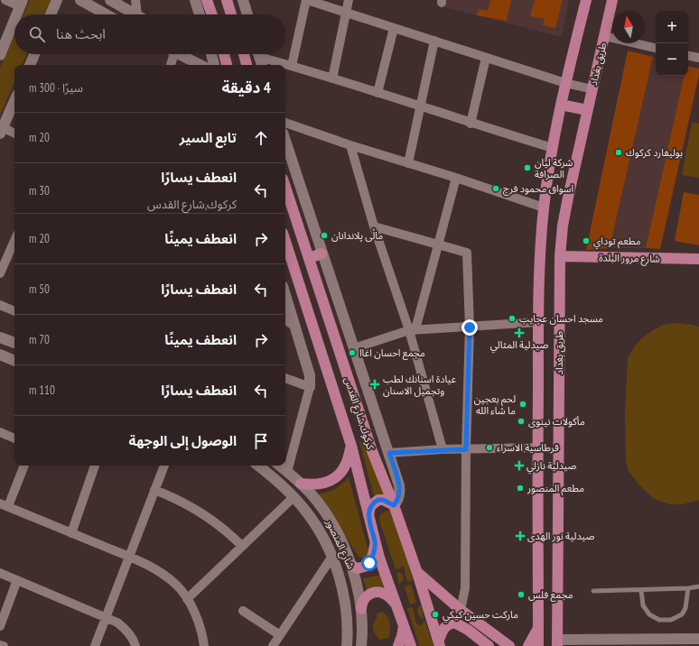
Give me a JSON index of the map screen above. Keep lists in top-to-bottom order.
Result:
{
  "streets": {
    "main road": ["طريق بغداد", "شارع مرور البلدة", "كركوك,شارع القدس"],
    "street": ["شارع المنصور"]
  },
  "crossings": [
    ["طريق بغداد", "شارع مرور البلدة"]
  ],
  "places": {
    "other": [
      "بوليفارد كركوك",
      "شركة ليان الصرافة",
      "اسواق محمود فرج",
      "ماڵی پلاندانان",
      "مطعم توداي",
      "مسجد احسان عجايب",
      "مجمع احسان اغاا",
      "لحم بعجين ما شاء الله",
      "مأكولات نينوى",
      "قرطاسية الاسراء",
      "مطعم المنصور",
      "مجمع فلس",
      "ماركت حسين كيكي"
    ],
    "health": [
      "صيدلية المثالي",
      "عيادة اسنانك لطب وتجميل الاسنان",
      "صيدلية نازلي",
      "صيدلية نور الهدى"
    ]
  },
  "north": "top",
  "page": {
    "map_buttons": ["+", "−"],
    "search": "ابحث هنا",
    "heading": ["4 دقيقة", "سيرًا · 300 m"],
    "list": [
      ["تابع السير", "20 m"],
      ["انعطف يسارًا", "كركوك,شارع القدس", "30 m"],
      ["انعطف يمينًا", "20 m"],
      ["انعطف يسارًا", "50 m"],
      ["انعطف يمينًا", "70 m"],
      ["انعطف يسارًا", "110 m"],
      "الوصول إلى الوجهة"
    ]
  }
}
